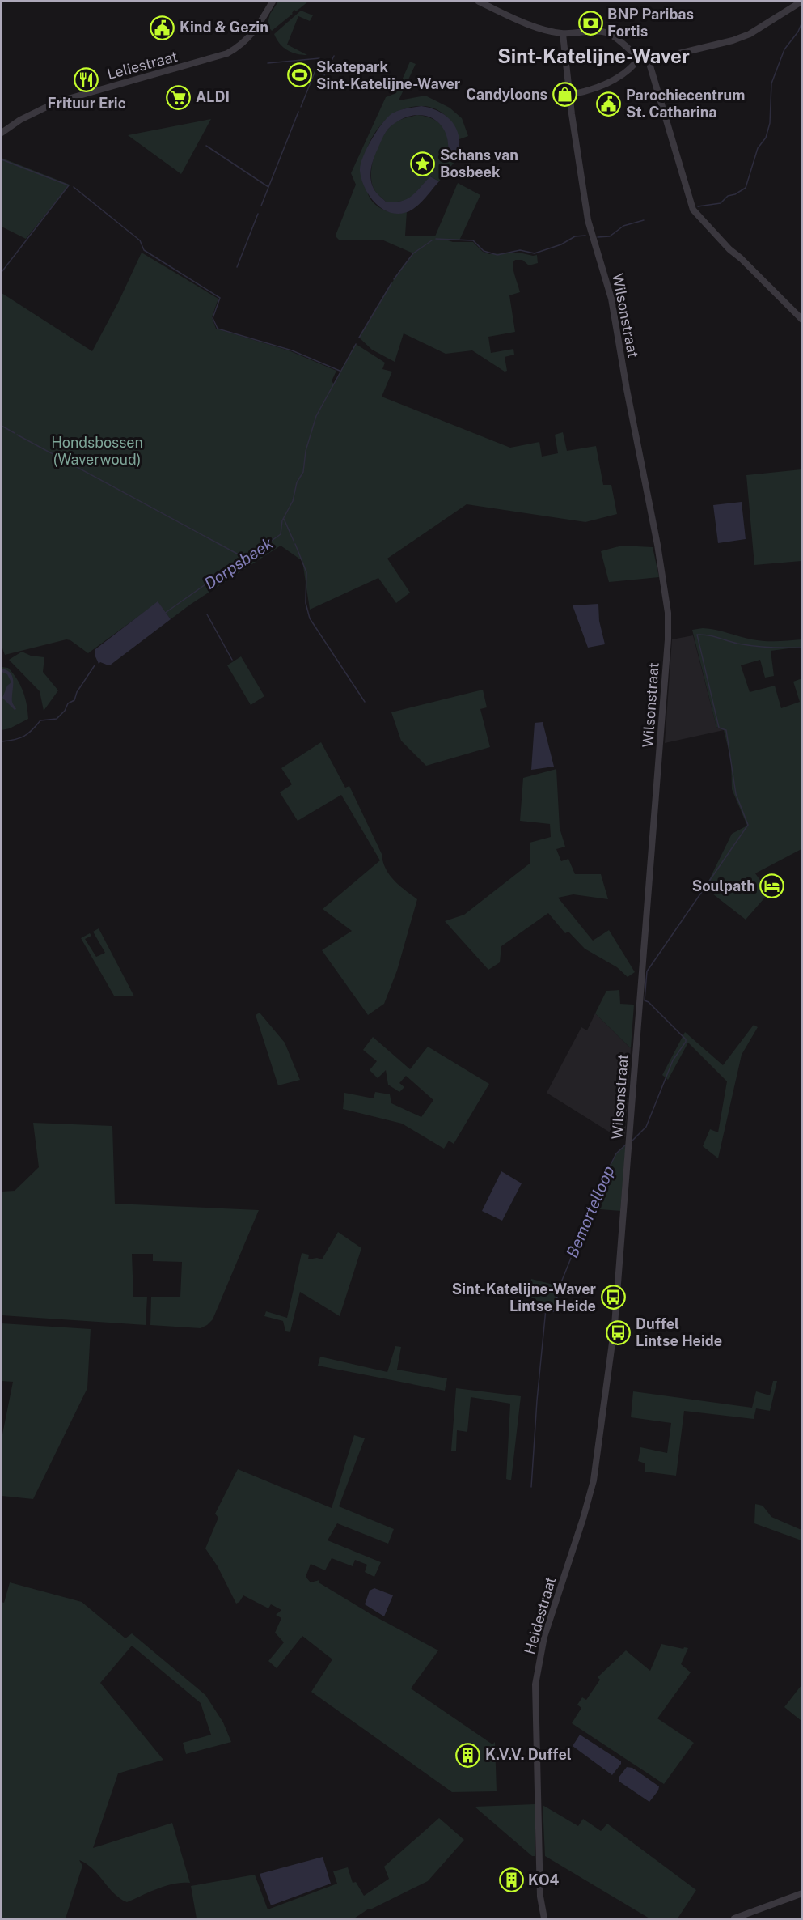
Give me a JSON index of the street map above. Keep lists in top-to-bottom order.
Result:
{
  "streets": {
    "street": ["Leliestraat", "Wilsonstraat", "Heidestraat"]
  },
  "crossings": [
    ["Wilsonstraat", "Heidestraat"]
  ],
  "districts": ["Sint-Katelijne-Waver"],
  "water": ["Dorpsbeek", "Bemortelloop"],
  "parks": ["Hondsbossen (Waverwoud)"],
  "places": {
    "bank": ["BNP Paribas Fortis"],
    "public building": ["Kind & Gezin", "Parochiecentrum St. Catharina"],
    "sports": ["Skatepark Sint-Katelijne-Waver"],
    "restaurant": ["Frituur Eric"],
    "shop": ["Candyloons"],
    "supermarket": ["ALDI"],
    "place": ["Schans van Bosbeek"],
    "hotel": ["Soulpath"],
    "bus stop": ["Sint-Katelijne-Waver Lintse Heide", "Duffel Lintse Heide"],
    "building": ["K.V.V. Duffel", "KO4"]
  }
}
